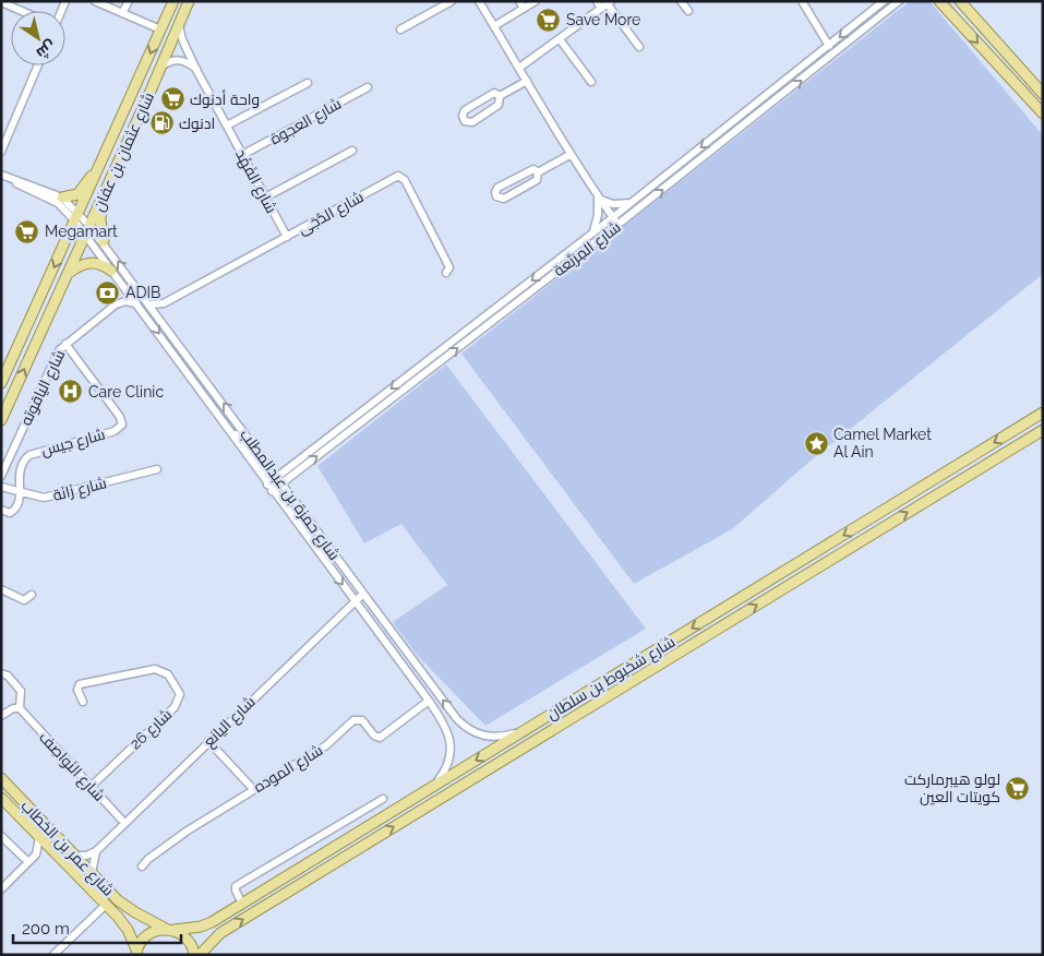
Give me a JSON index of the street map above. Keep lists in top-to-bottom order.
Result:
{
  "streets": {
    "main road": ["شارع عثمان بن عفان", "شارع شخبوط بن سلطان", "شارع عمر بن الخطاب"],
    "street": [
      "شارع العجوة",
      "شارع الفَهْد",
      "شارع الدُّجَى",
      "شارع المِرَبَّعة",
      "شارع الياقوته",
      "شارع جيس",
      "شارع زَانَة",
      "شارع حمزة بن عبدالمطلب",
      "شارع اليانع",
      "شارع 26",
      "شارع النَواصِف",
      "شارع الموده"
    ]
  },
  "crossings": [
    ["شارع العجوة", "شارع الفَهْد"],
    ["شارع عثمان بن عفان", "شارع الفَهْد"],
    ["شارع عثمان بن عفان", "شارع حمزة بن عبدالمطلب"],
    ["شارع الفَهْد", "شارع الدُّجَى"],
    ["شارع الدُّجَى", "شارع حمزة بن عبدالمطلب"],
    ["شارع المِرَبَّعة", "شارع حمزة بن عبدالمطلب"],
    ["شارع الياقوته", "شارع جيس"],
    ["شارع جيس", "شارع زَانَة"],
    ["شارع حمزة بن عبدالمطلب", "شارع شخبوط بن سلطان"],
    ["شارع حمزة بن عبدالمطلب", "شارع اليانع"],
    ["شارع حمزة بن عبدالمطلب", "شارع الموده"],
    ["شارع شخبوط بن سلطان", "شارع عمر بن الخطاب"],
    ["شارع اليانع", "شارع النَواصِف"],
    ["شارع 26", "شارع النَواصِف"]
  ],
  "places": {
    "supermarket": [
      "Save More",
      "واحة أدنوك",
      "Megamart",
      "لولو هيبرماركت كويتات العين"
    ],
    "fuel station": ["ادنوك"],
    "bank": ["ADIB"],
    "hospital": ["Care Clinic"],
    "place": ["Camel Market Al Ain"]
  },
  "scale_bar": "200 m",
  "north": "bottom right"
}
